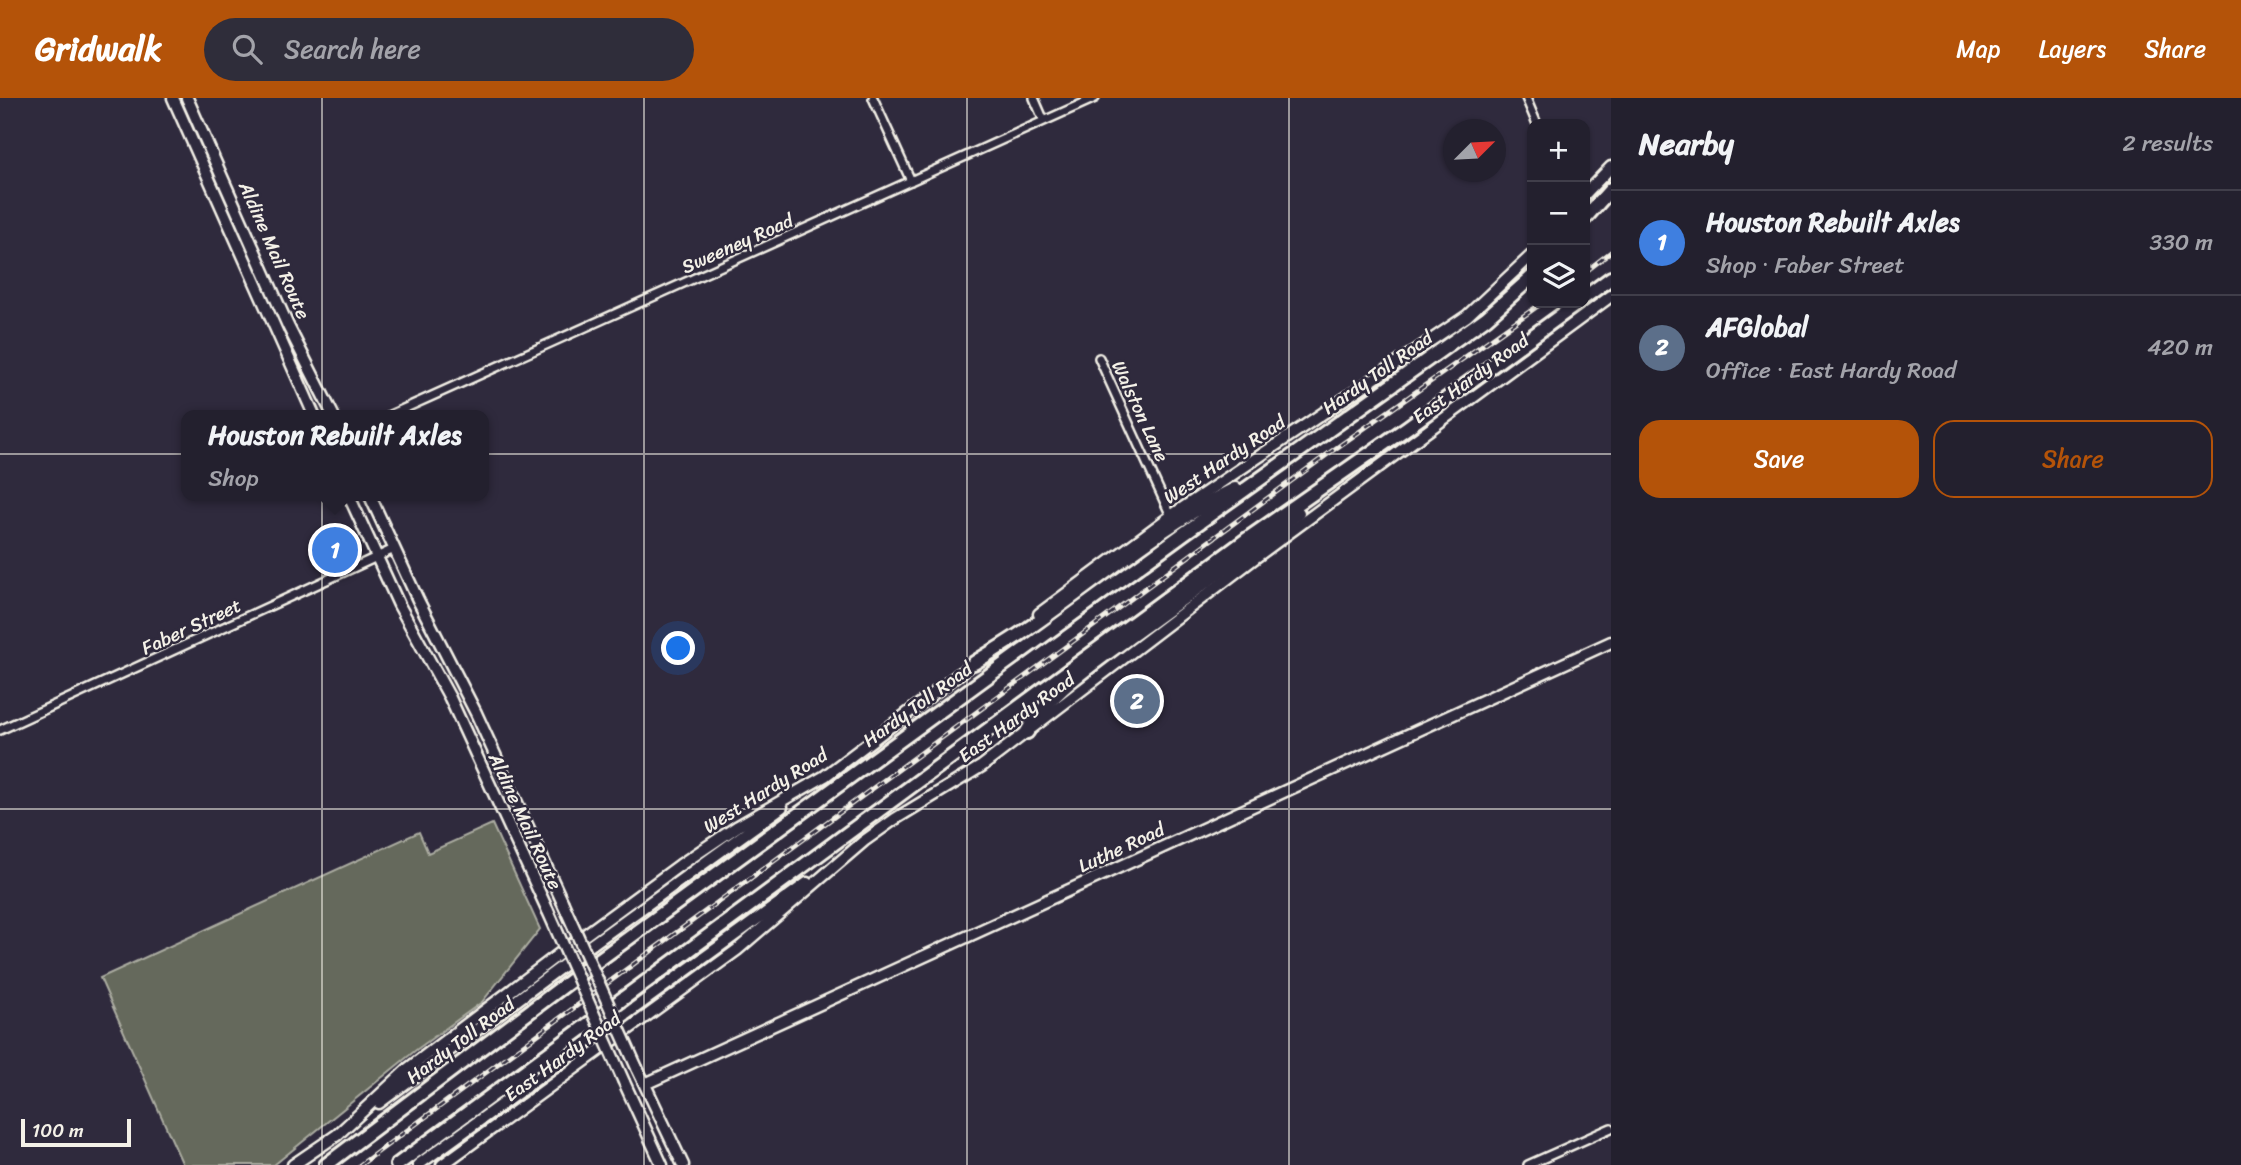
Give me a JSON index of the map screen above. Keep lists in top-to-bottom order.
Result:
{
  "streets": {
    "highway": ["Hardy Toll Road"],
    "main road": [
      "Aldine Mail Route",
      "East Hardy Road",
      "West Hardy Road",
      "Luthe Road"
    ],
    "street": ["Sweeney Road", "Walston Lane", "Faber Street"]
  },
  "crossings": [
    ["Aldine Mail Route", "Faber Street"],
    ["Aldine Mail Route", "Luthe Road"],
    ["Walston Lane", "West Hardy Road"]
  ],
  "scale_bar": "100 m",
  "north": "top right",
  "page": {
    "header": "Gridwalk",
    "search": "Search here",
    "nav": ["Map", "Layers", "Share"],
    "heading": ["Nearby", "2 results"],
    "map_buttons": ["+", "−"],
    "list": [
      {
        "mark": "1",
        "name": "Houston Rebuilt Axles",
        "note": "Shop · Faber Street",
        "value": "330 m"
      },
      {
        "mark": "2",
        "name": "AFGlobal",
        "note": "Office · East Hardy Road",
        "value": "420 m"
      }
    ],
    "buttons": ["Save", "Share"],
    "popup": ["Houston Rebuilt Axles", "Shop"],
    "pins": ["1", "2"],
    "scale": "100 m"
  }
}
